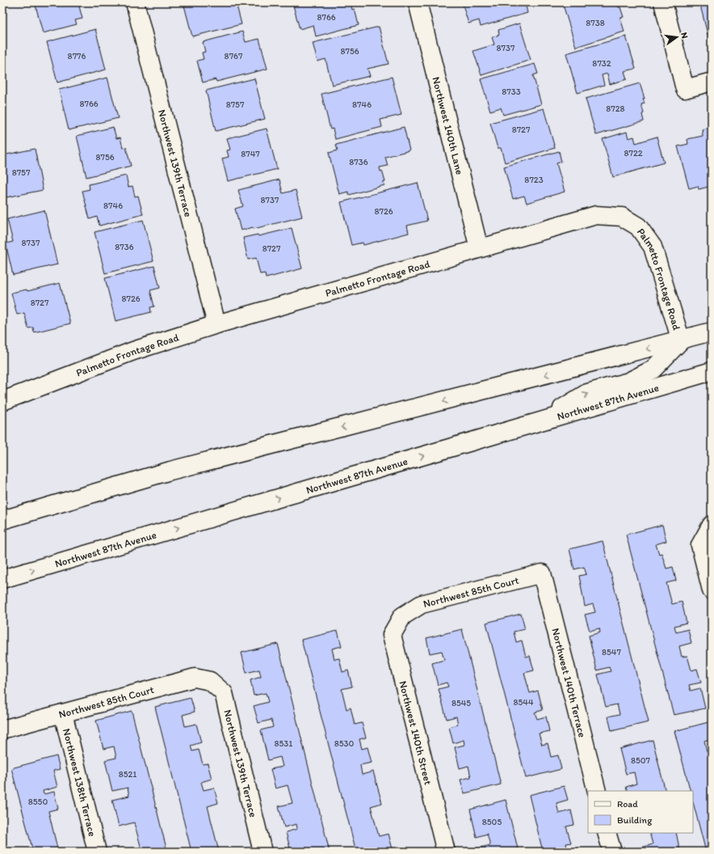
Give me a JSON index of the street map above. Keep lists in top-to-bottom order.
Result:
{
  "streets": {
    "street": [
      "Northwest 140th Lane",
      "Northwest 139th Terrace",
      "Palmetto Frontage Road",
      "Northwest 87th Avenue",
      "Northwest 85th Court",
      "Northwest 140th Terrace",
      "Northwest 140th Street",
      "Northwest 138th Terrace"
    ]
  },
  "crossings": [
    ["Northwest 140th Lane", "Palmetto Frontage Road"],
    ["Northwest 139th Terrace", "Palmetto Frontage Road"],
    ["Northwest 139th Terrace", "Northwest 85th Court"],
    ["Northwest 85th Court", "Northwest 140th Terrace"],
    ["Northwest 85th Court", "Northwest 140th Street"],
    ["Northwest 85th Court", "Northwest 138th Terrace"]
  ],
  "house_numbers": [
    "8766",
    "8738",
    "8737",
    "8756",
    "8776",
    "8767",
    "8732",
    "8733",
    "8766",
    "8757",
    "8746",
    "8728",
    "8727",
    "8722",
    "8747",
    "8756",
    "8736",
    "8757",
    "8723",
    "8737",
    "8746",
    "8726",
    "8737",
    "8736",
    "8727",
    "8726",
    "8727",
    "8547",
    "8544",
    "8545",
    "8531",
    "8530",
    "8507",
    "8521",
    "8550",
    "8505"
  ],
  "legend": ["Road", "Building"],
  "north": "right"
}
